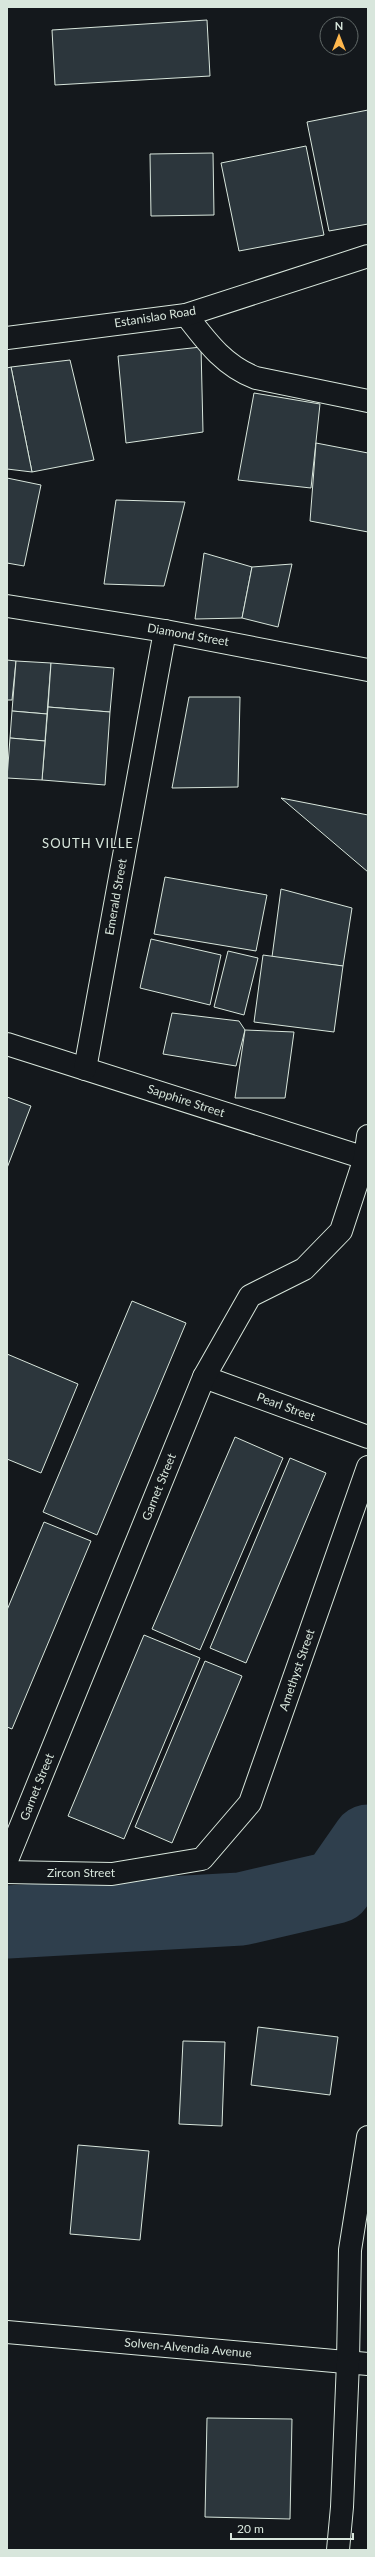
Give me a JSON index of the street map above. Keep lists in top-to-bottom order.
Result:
{
  "streets": {
    "street": [
      "Estanislao Road",
      "Diamond Street",
      "Emerald Street",
      "Sapphire Street",
      "Pearl Street",
      "Garnet Street",
      "Amethyst Street",
      "Zircon Street",
      "Solven-Alvendia Avenue"
    ]
  },
  "crossings": [
    ["Diamond Street", "Emerald Street"],
    ["Emerald Street", "Sapphire Street"],
    ["Sapphire Street", "Garnet Street"],
    ["Pearl Street", "Garnet Street"],
    ["Amethyst Street", "Zircon Street"]
  ],
  "districts": ["SOUTH VILLE"],
  "scale_bar": "20 m",
  "north": "top"
}
